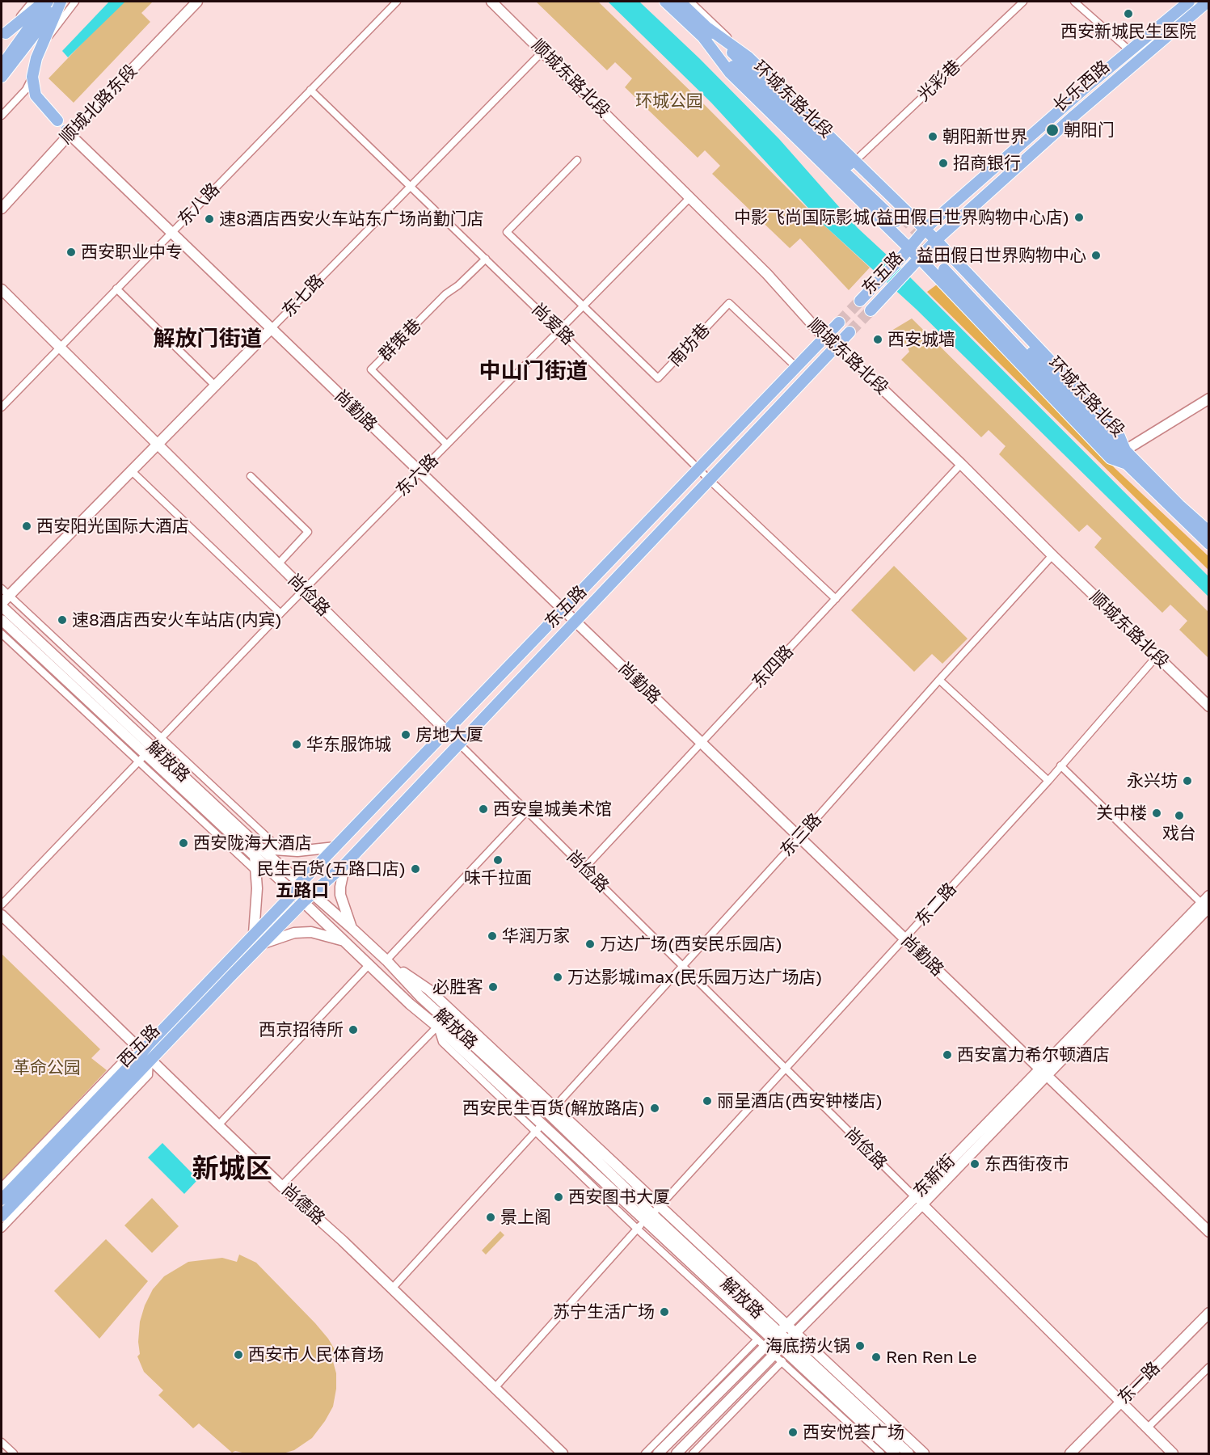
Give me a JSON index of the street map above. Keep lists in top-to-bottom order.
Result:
{
  "streets": {
    "main road": [
      "长乐西路",
      "环城东路北段",
      "东五路",
      "西五路"
    ],
    "street": [
      "顺城东路北段",
      "光彩巷",
      "顺城北路东段",
      "东八路",
      "东七路",
      "尚爱路",
      "群策巷",
      "南坊巷",
      "尚勤路",
      "东六路",
      "尚俭路",
      "东四路",
      "解放路",
      "东三路",
      "东二路",
      "东新街",
      "尚德路",
      "东一路"
    ]
  },
  "crossings": [
    ["顺城东路北段", "东五路"],
    ["顺城东路北段", "东七路"],
    ["顺城东路北段", "东六路"],
    ["顺城东路北段", "东四路"],
    ["顺城东路北段", "东三路"],
    ["顺城东路北段", "东二路"],
    ["长乐西路", "东五路"],
    ["顺城北路东段", "尚勤路"],
    ["东八路", "尚爱路"],
    ["东八路", "尚勤路"],
    ["东八路", "尚俭路"],
    ["东五路", "尚爱路"],
    ["东五路", "南坊巷"],
    ["东五路", "尚勤路"],
    ["东五路", "尚俭路"],
    ["东五路", "解放路"],
    ["东五路", "西五路"],
    ["东七路", "尚爱路"],
    ["东七路", "尚勤路"],
    ["东七路", "尚俭路"],
    ["东七路", "解放路"],
    ["尚爱路", "群策巷"],
    ["尚爱路", "东六路"],
    ["尚爱路", "东四路"],
    ["群策巷", "东六路"],
    ["南坊巷", "东六路"],
    ["尚勤路", "东六路"],
    ["尚勤路", "东四路"],
    ["尚勤路", "东三路"],
    ["尚勤路", "东二路"],
    ["尚勤路", "东新街"],
    ["东六路", "尚俭路"],
    ["东六路", "解放路"],
    ["尚俭路", "东四路"],
    ["尚俭路", "东三路"],
    ["尚俭路", "东二路"],
    ["尚俭路", "东新街"],
    ["尚俭路", "东一路"],
    ["解放路", "东三路"],
    ["解放路", "东二路"],
    ["解放路", "西五路"],
    ["解放路", "东新街"],
    ["东二路", "尚德路"],
    ["西五路", "尚德路"]
  ],
  "districts": [
    "解放门街道",
    "中山门街道",
    "五路口",
    "新城区"
  ],
  "parks": ["环城公园", "革命公园"],
  "places": [
    "西安新城民生医院",
    "朝阳门",
    "朝阳新世界",
    "招商银行",
    "中影飞尚国际影城(益田假日世界购物中心店)",
    "速8酒店西安火车站东广场尚勤门店",
    "西安职业中专",
    "益田假日世界购物中心",
    "西安城墙",
    "西安阳光国际大酒店",
    "速8酒店西安火车站店(内宾)",
    "房地大厦",
    "华东服饰城",
    "永兴坊",
    "西安皇城美术馆",
    "关中楼",
    "戏台",
    "西安陇海大酒店",
    "味千拉面",
    "民生百货(五路口店)",
    "华润万家",
    "万达广场(西安民乐园店)",
    "万达影城imax(民乐园万达广场店)",
    "必胜客",
    "西京招待所",
    "西安富力希尔顿酒店",
    "丽呈酒店(西安钟楼店)",
    "西安民生百货(解放路店)",
    "东西街夜市",
    "西安图书大厦",
    "景上阁",
    "苏宁生活广场",
    "海底捞火锅",
    "西安市人民体育场",
    "Ren Ren Le",
    "西安悦荟广场"
  ]
}
